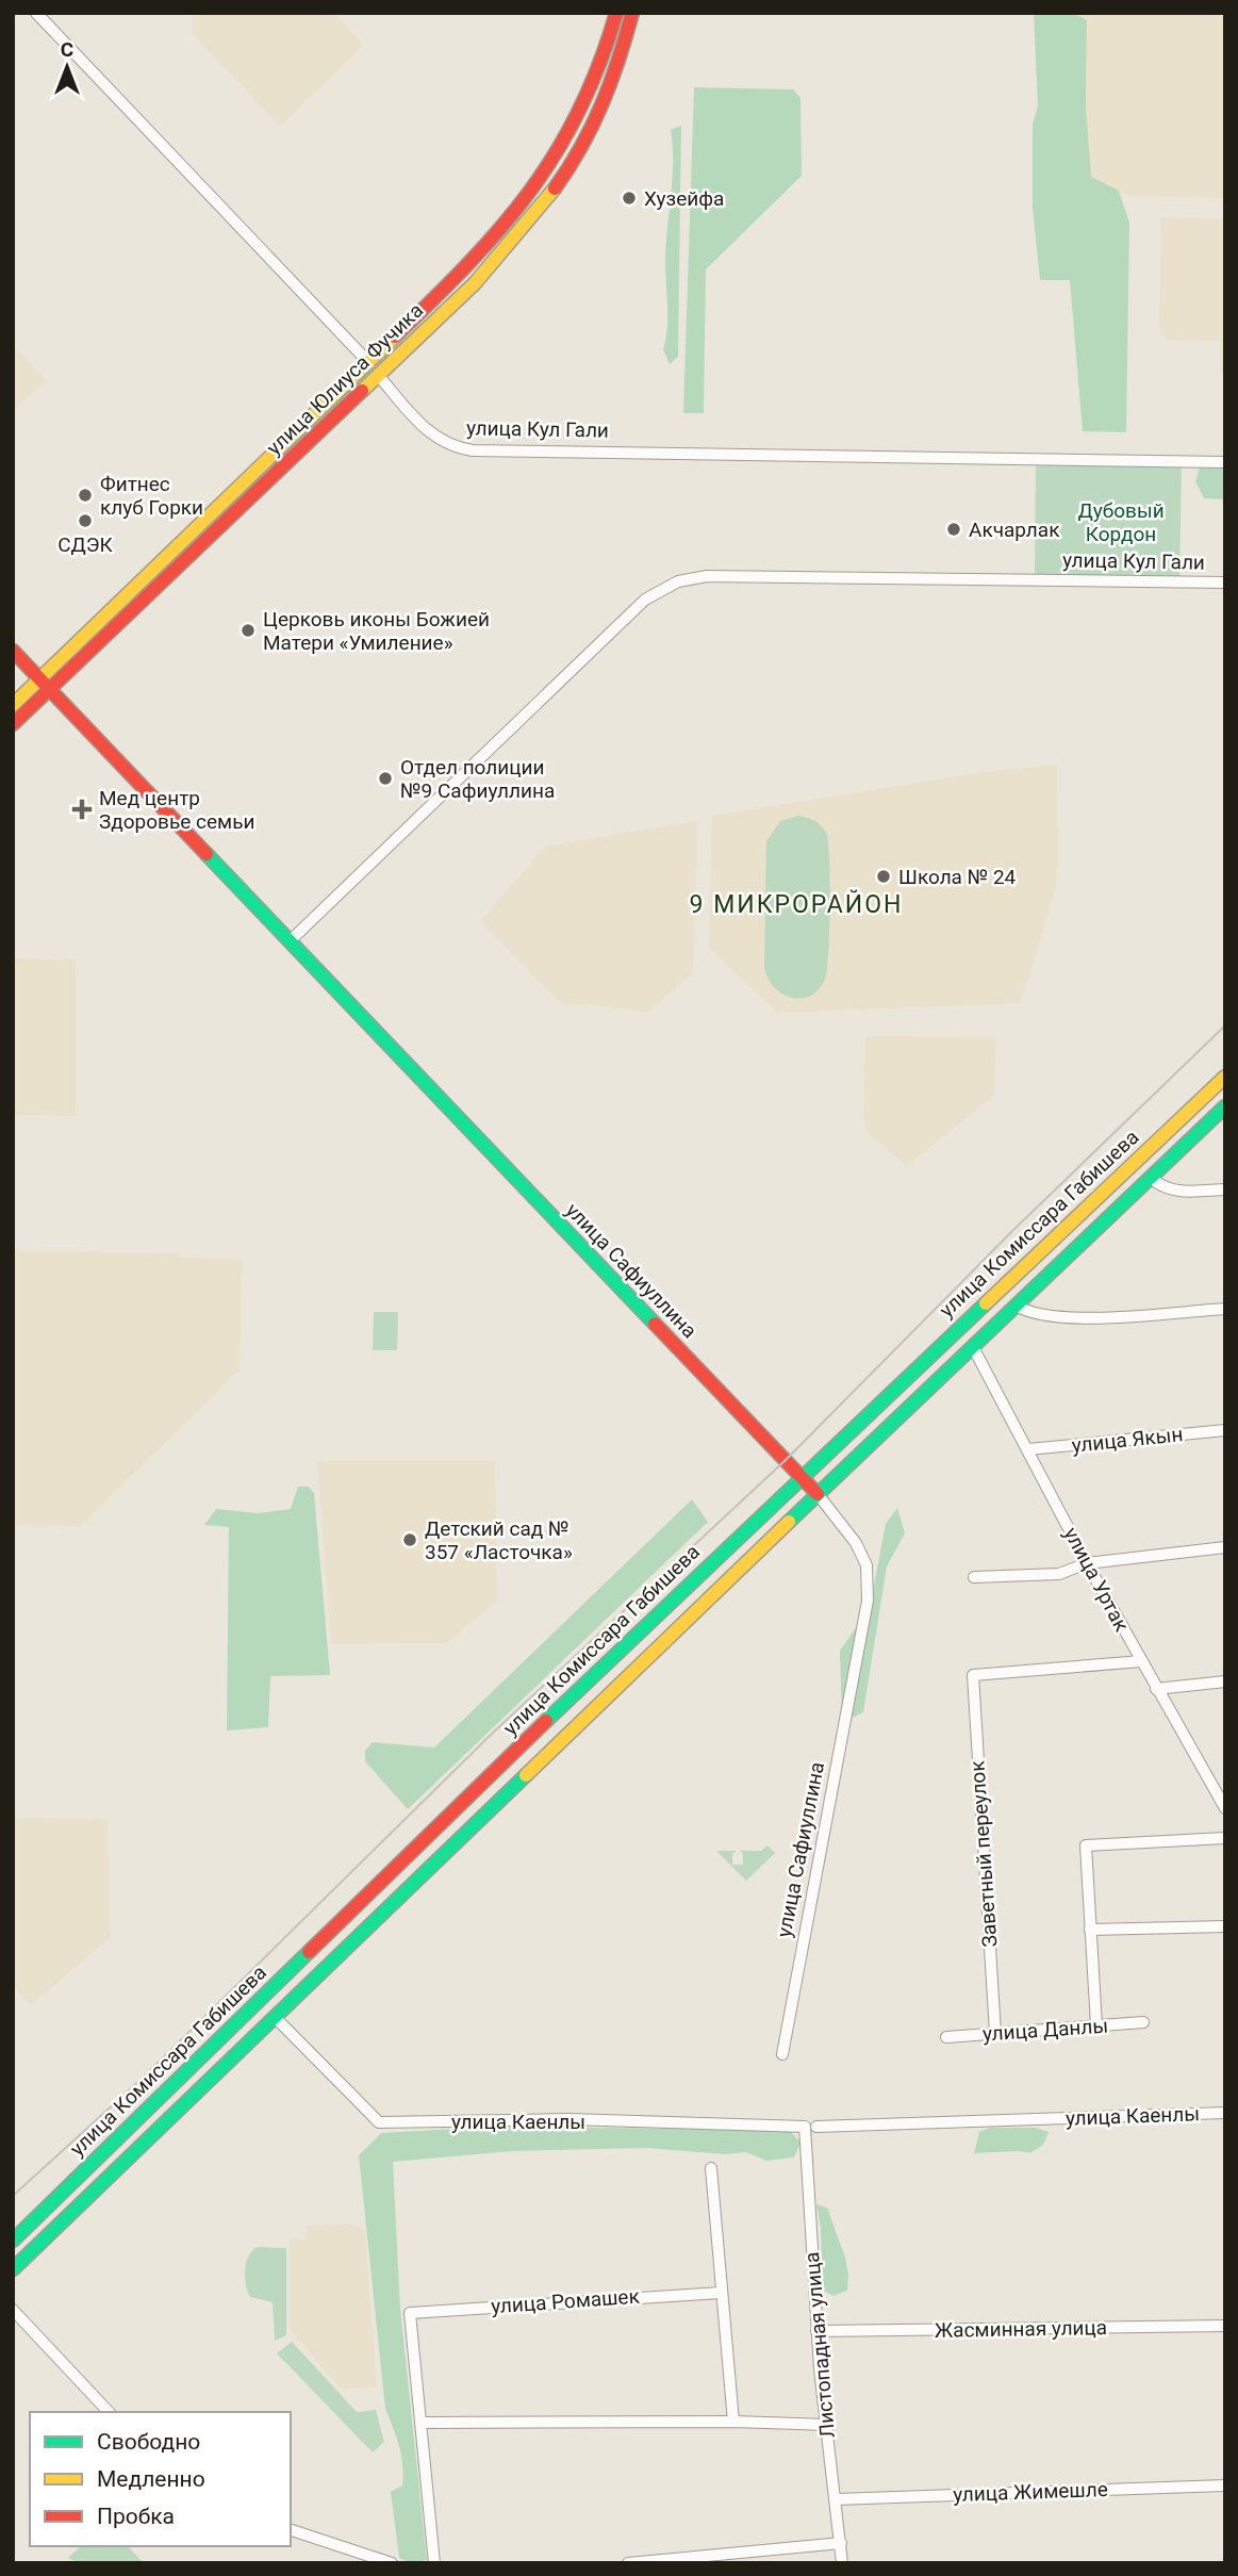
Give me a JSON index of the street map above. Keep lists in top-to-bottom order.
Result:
{
  "streets": {
    "street": [
      "улица Юлиуса Фучика",
      "улица Кул Гали",
      "улица Комиссара Габишева",
      "улица Сафиуллина",
      "улица Якын",
      "улица Уртак",
      "Заветный переулок",
      "улица Данлы",
      "улица Каенлы",
      "улица Ромашек",
      "Жасминная улица",
      "Листопадная улица",
      "улица Жимешле"
    ]
  },
  "crossings": [
    ["улица Юлиуса Фучика", "улица Кул Гали"],
    ["улица Юлиуса Фучика", "улица Сафиуллина"],
    ["улица Кул Гали", "улица Сафиуллина"],
    ["улица Комиссара Габишева", "улица Сафиуллина"],
    ["улица Комиссара Габишева", "улица Уртак"],
    ["улица Комиссара Габишева", "улица Каенлы"],
    ["улица Якын", "улица Уртак"],
    ["улица Уртак", "Заветный переулок"],
    ["Заветный переулок", "улица Данлы"],
    ["улица Каенлы", "Листопадная улица"],
    ["Жасминная улица", "Листопадная улица"],
    ["Листопадная улица", "улица Жимешле"]
  ],
  "districts": ["9 МИКРОРАЙОН"],
  "parks": ["Дубовый Кордон"],
  "places": {
    "other": [
      "Хузейфа",
      "Фитнес клуб Горки",
      "СДЭК",
      "Акчарлак",
      "Церковь иконы Божией Матери «Умиление»",
      "Отдел полиции №9 Сафиуллина",
      "Школа № 24",
      "Детский сад № 357 «Ласточка»"
    ],
    "health": ["Мед центр Здоровье семьи"]
  },
  "legend": ["Свободно", "Медленно", "Пробка"],
  "north": "top"
}
